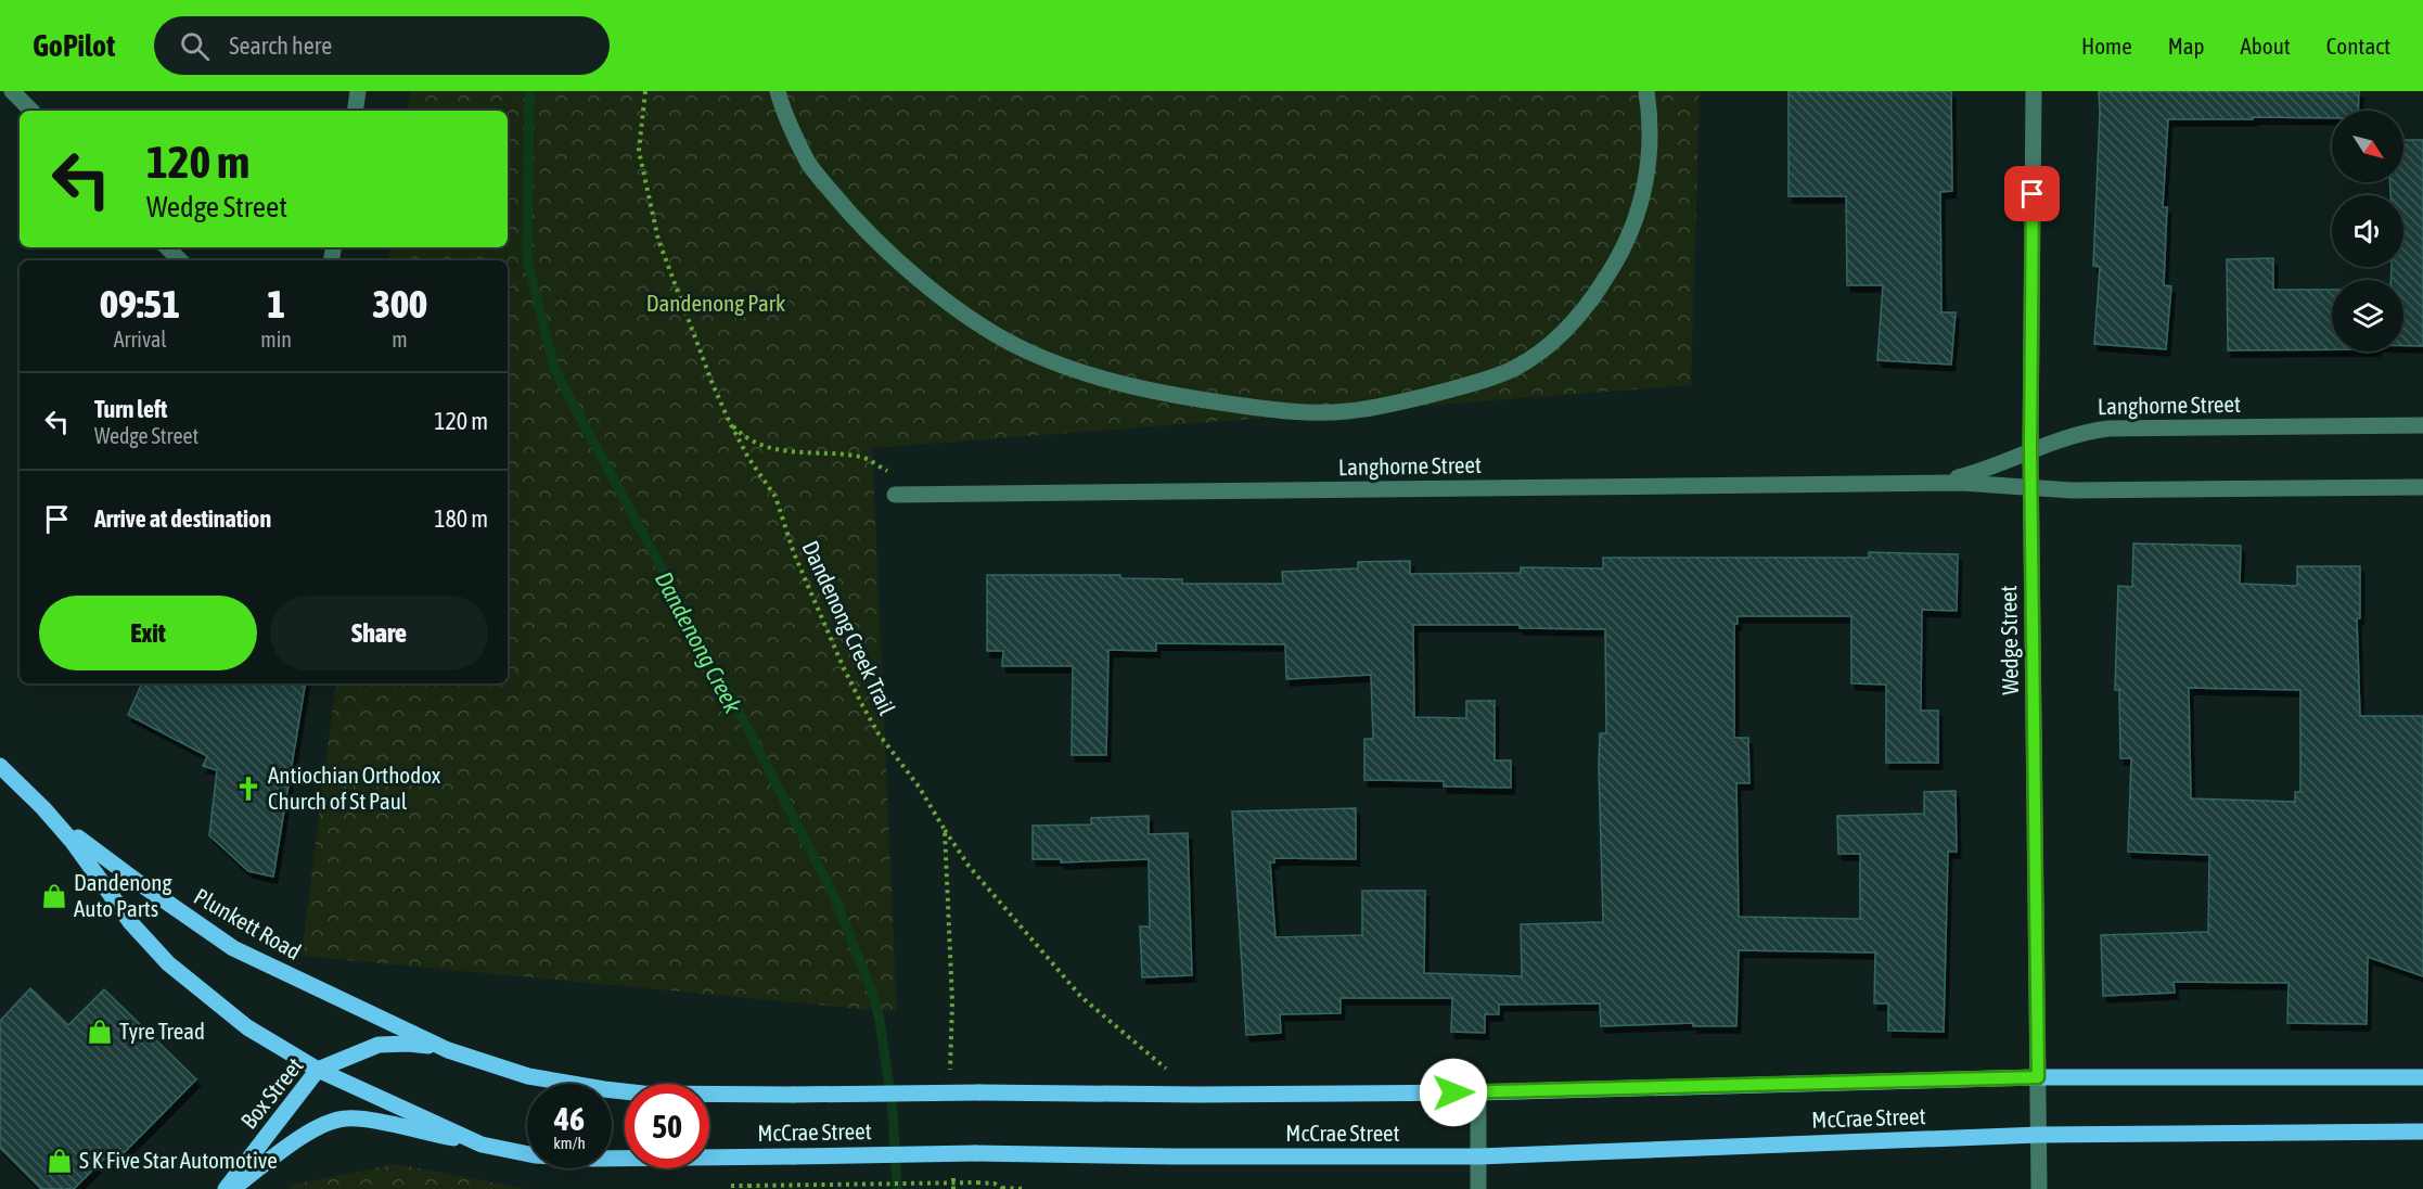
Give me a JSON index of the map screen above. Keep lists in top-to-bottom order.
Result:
{
  "streets": {
    "main road": ["Plunkett Road", "Box Street", "McCrae Street"],
    "street": ["Langhorne Street", "Wedge Street"],
    "path": ["Dandenong Creek Trail"]
  },
  "crossings": [
    ["Langhorne Street", "Wedge Street"],
    ["Wedge Street", "McCrae Street"],
    ["Plunkett Road", "Box Street"],
    ["Plunkett Road", "McCrae Street"],
    ["Box Street", "McCrae Street"]
  ],
  "water": ["Dandenong Creek"],
  "parks": ["Dandenong Park"],
  "places": {
    "church": ["Antiochian Orthodox Church of St Paul"],
    "shop": ["Dandenong Auto Parts", "Tyre Tread", "S K Five Star Automotive"]
  },
  "north": "bottom right",
  "page": {
    "header": "GoPilot",
    "search": "Search here",
    "nav": [
      "Home",
      "Map",
      "About",
      "Contact"
    ],
    "turn": ["120 m", "Wedge Street"],
    "eta": [
      "09:51",
      "Arrival",
      "1",
      "min",
      "300",
      "m"
    ],
    "list": [
      {
        "name": "Turn left",
        "note": "Wedge Street",
        "value": "120 m"
      },
      {
        "name": "Arrive at destination",
        "value": "180 m"
      }
    ],
    "buttons": ["Exit", "Share"],
    "speed": "46 km/h",
    "limit": "50"
  }
}
